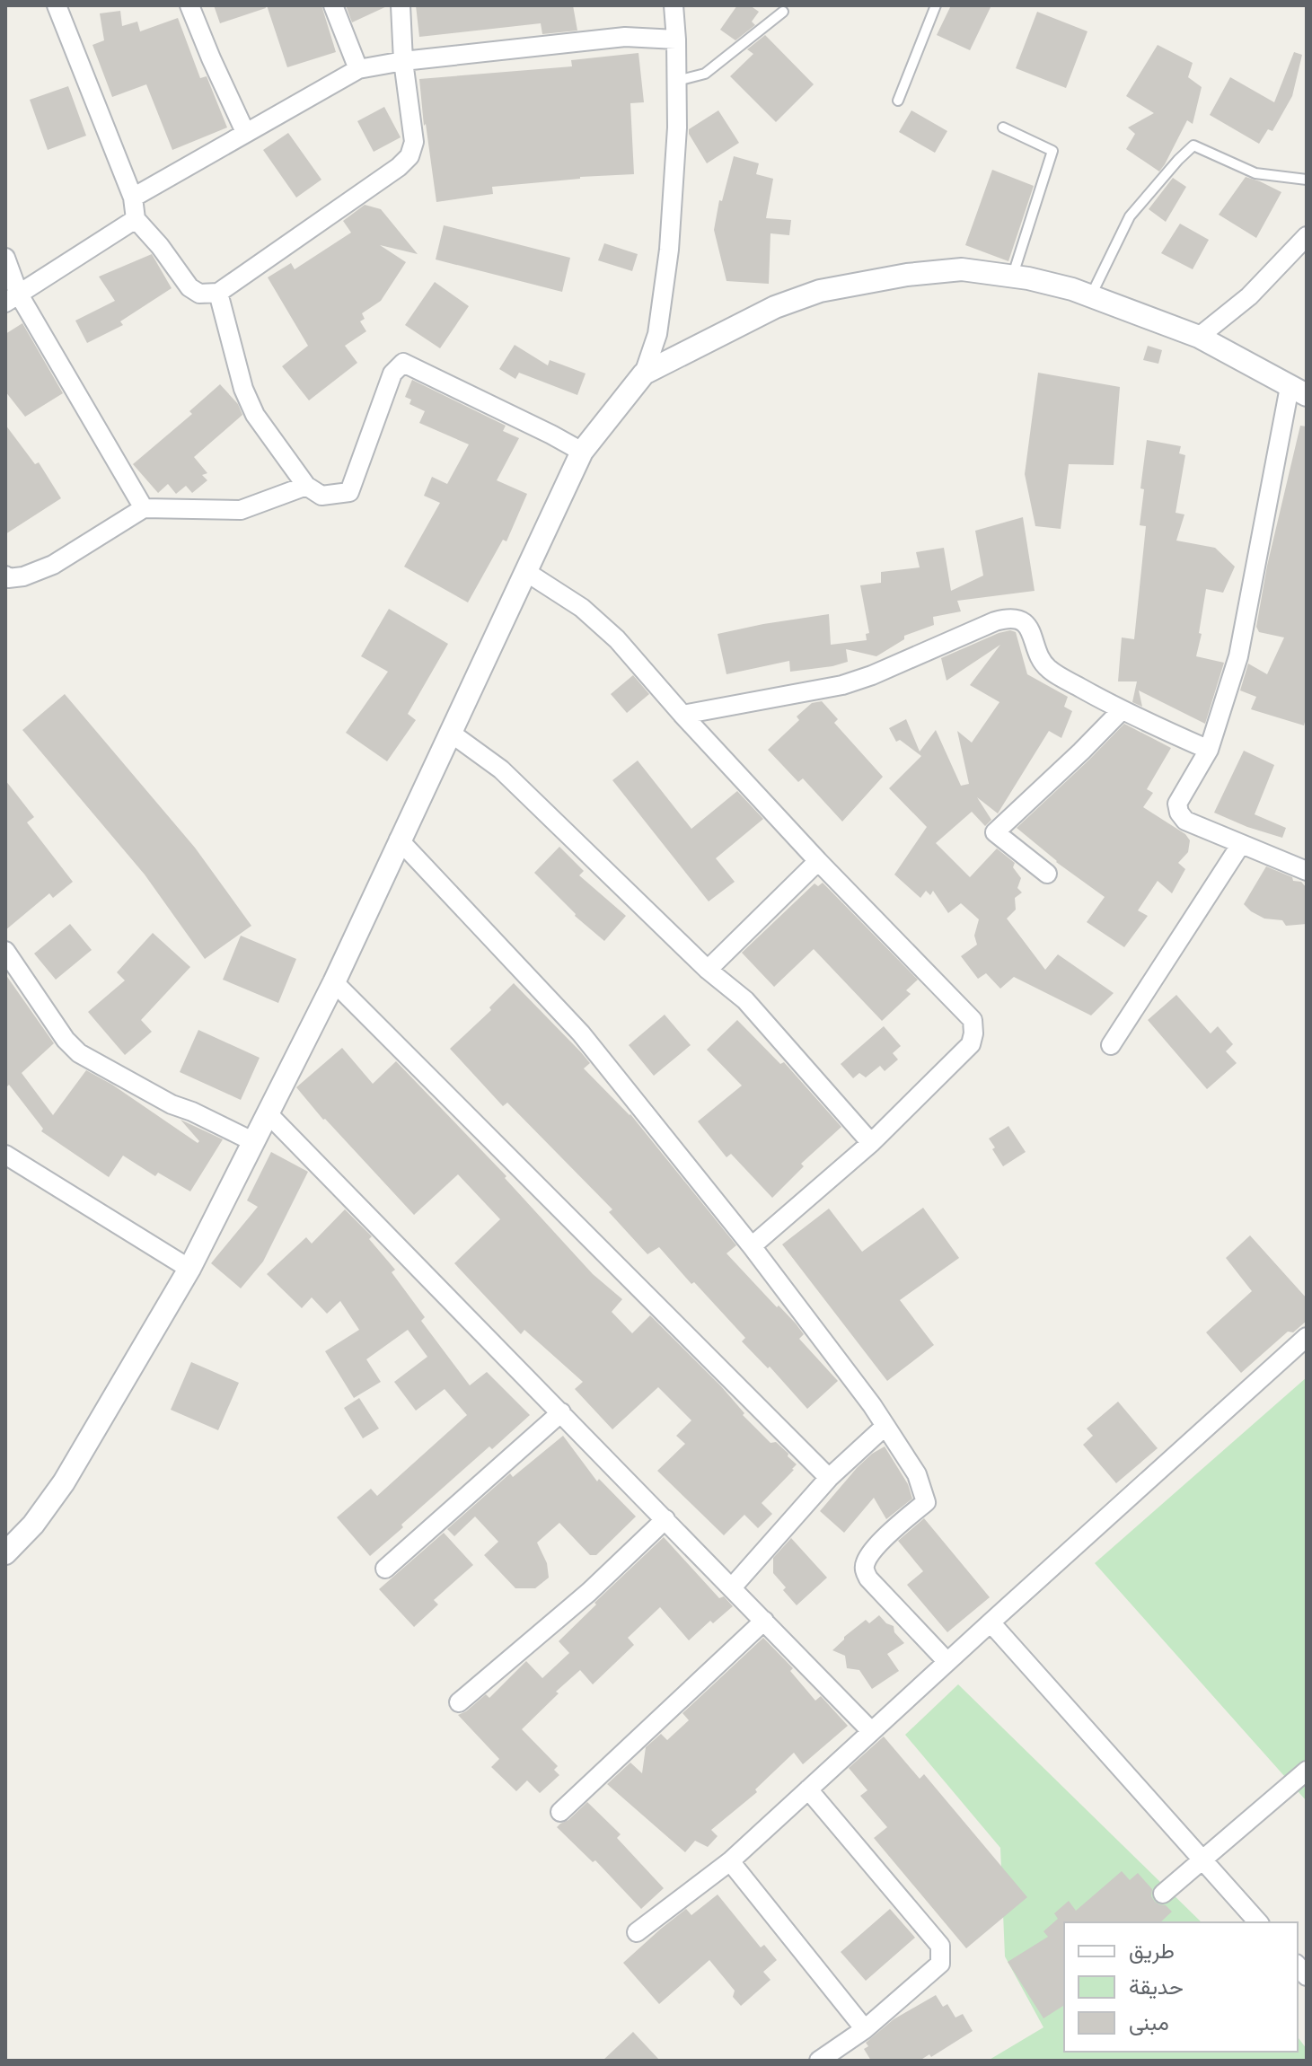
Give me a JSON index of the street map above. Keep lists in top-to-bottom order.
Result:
{
  "legend": ["طريق", "حديقة", "مبنى"]
}
